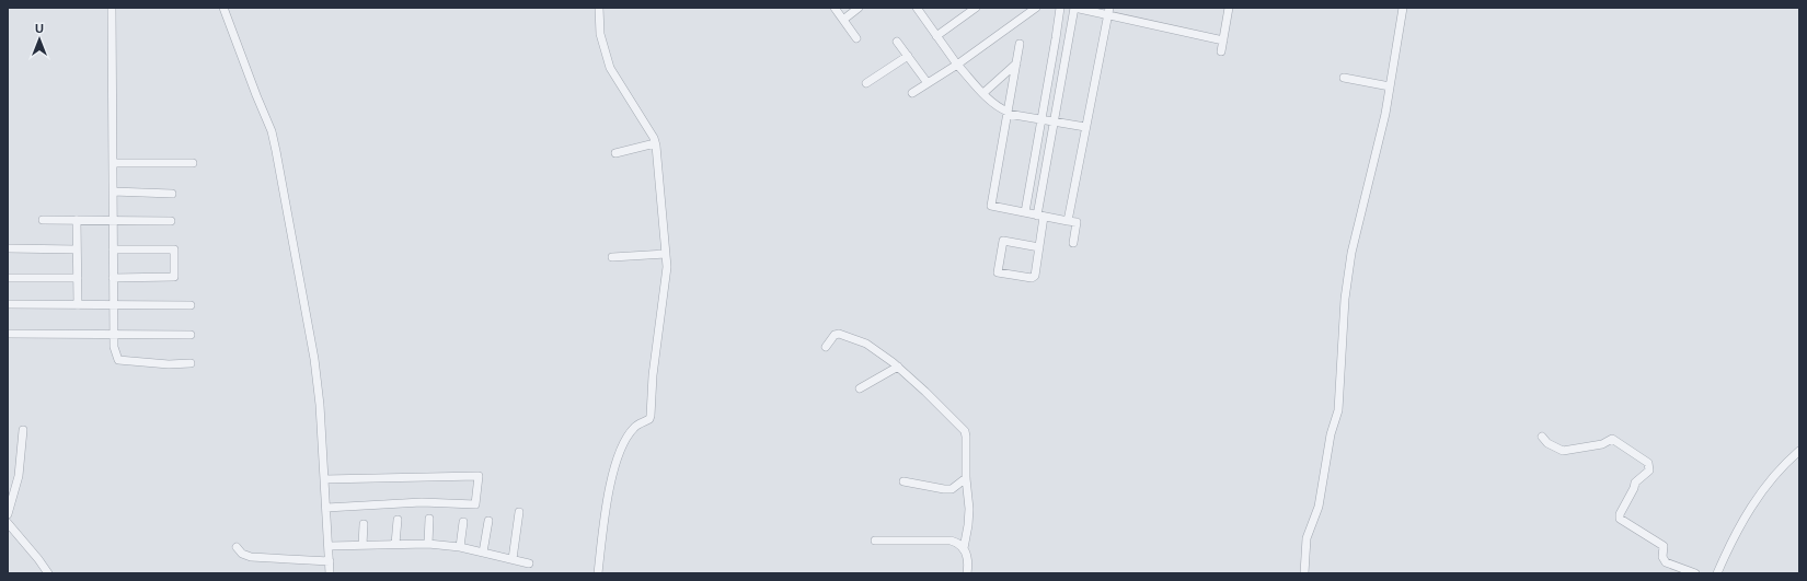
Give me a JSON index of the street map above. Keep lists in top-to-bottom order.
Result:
{
  "north": "top"
}
